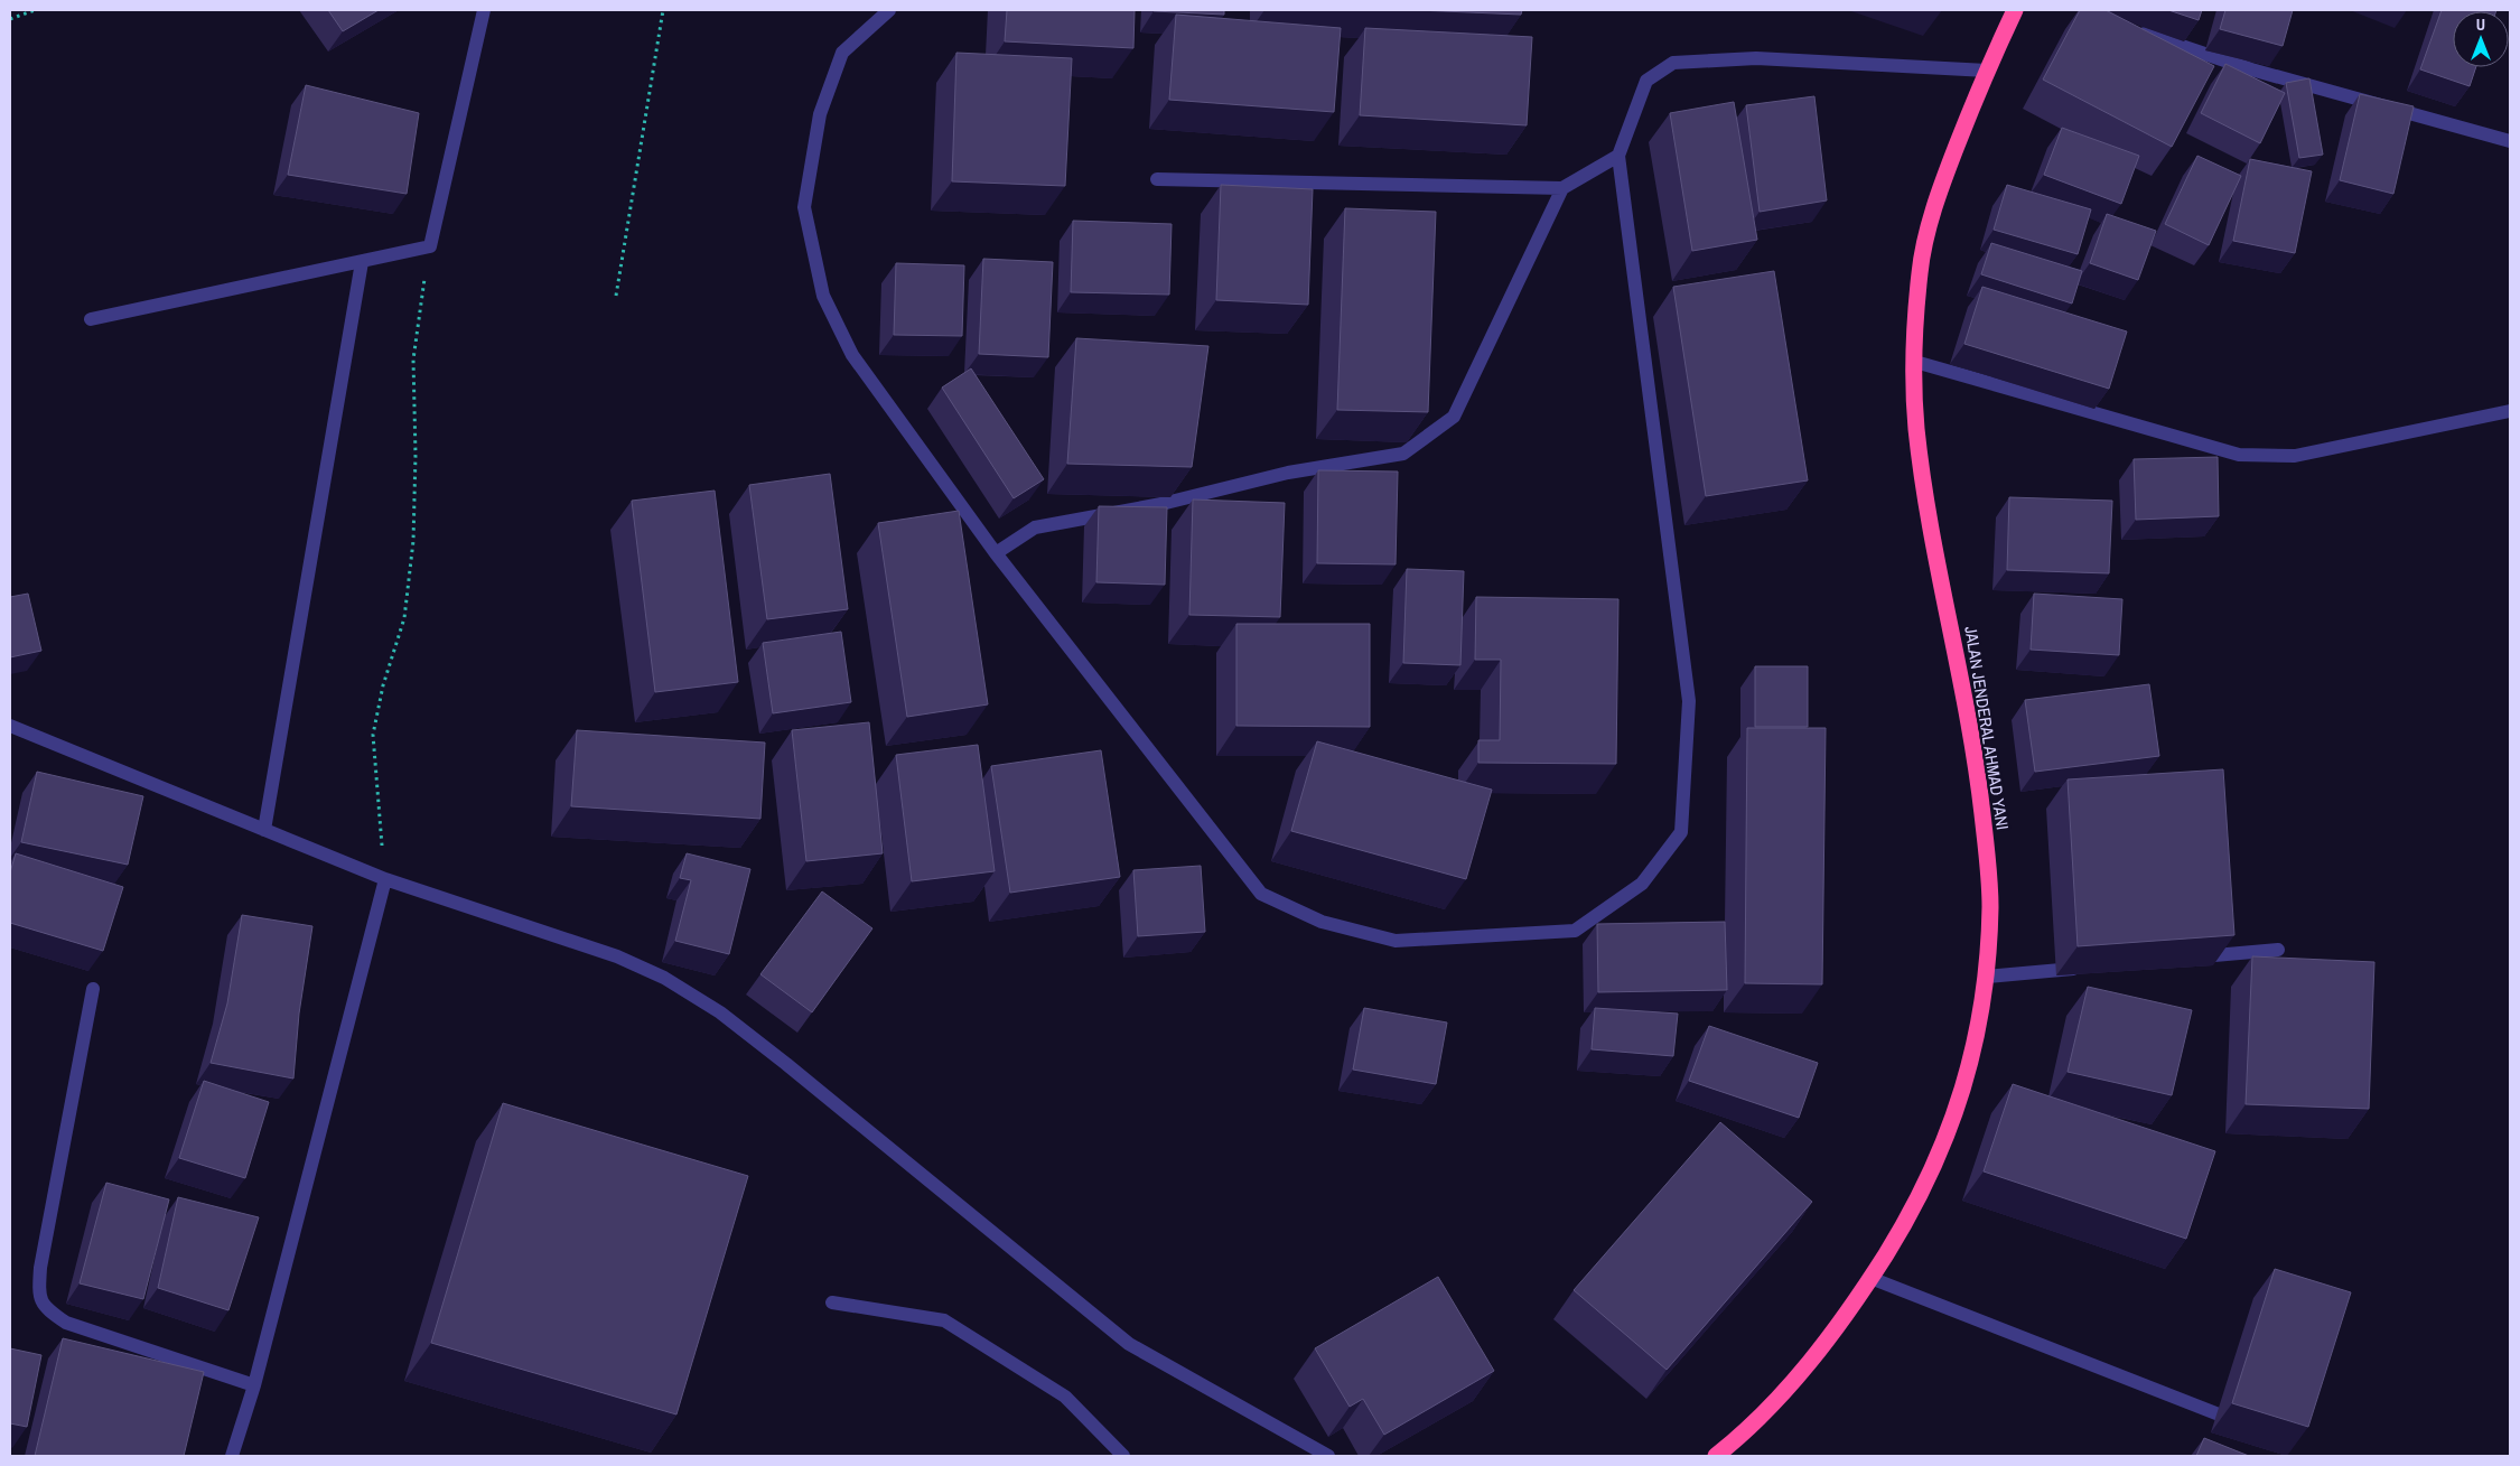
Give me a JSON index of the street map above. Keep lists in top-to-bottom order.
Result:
{
  "streets": {
    "highway": ["JALAN JENDERAL AHMAD YANI"]
  },
  "north": "top"
}
